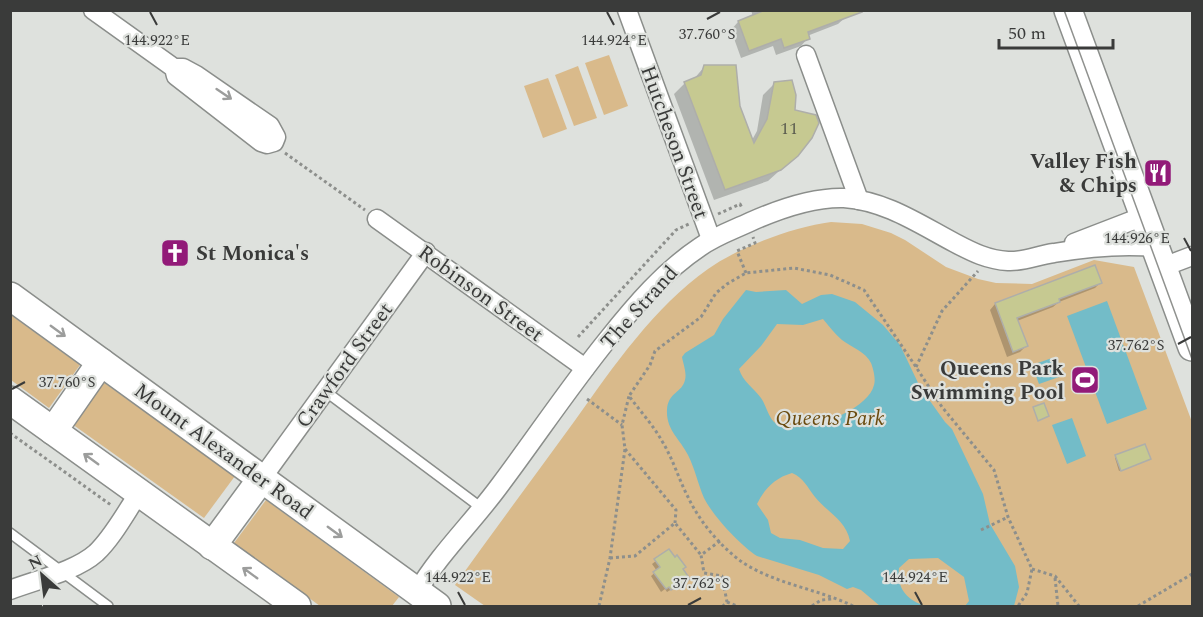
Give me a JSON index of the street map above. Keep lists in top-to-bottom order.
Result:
{
  "streets": {
    "main road": ["Mount Alexander Road"],
    "street": [
      "Hutcheson Street",
      "Robinson Street",
      "The Strand",
      "Crawford Street"
    ]
  },
  "crossings": [
    ["Hutcheson Street", "The Strand"],
    ["Robinson Street", "The Strand"],
    ["Robinson Street", "Crawford Street"],
    ["The Strand", "Mount Alexander Road"],
    ["Crawford Street", "Mount Alexander Road"]
  ],
  "parks": ["Queens Park"],
  "places": {
    "restaurant": ["Valley Fish & Chips"],
    "church": ["St Monica's"],
    "sports": ["Queens Park Swimming Pool"]
  },
  "house_numbers": ["11"],
  "scale_bar": "50 m",
  "north": "top left",
  "coordinates": [
    "37.760°S",
    "144.922°E",
    "144.924°E",
    "144.926°E",
    "37.762°S"
  ]
}
